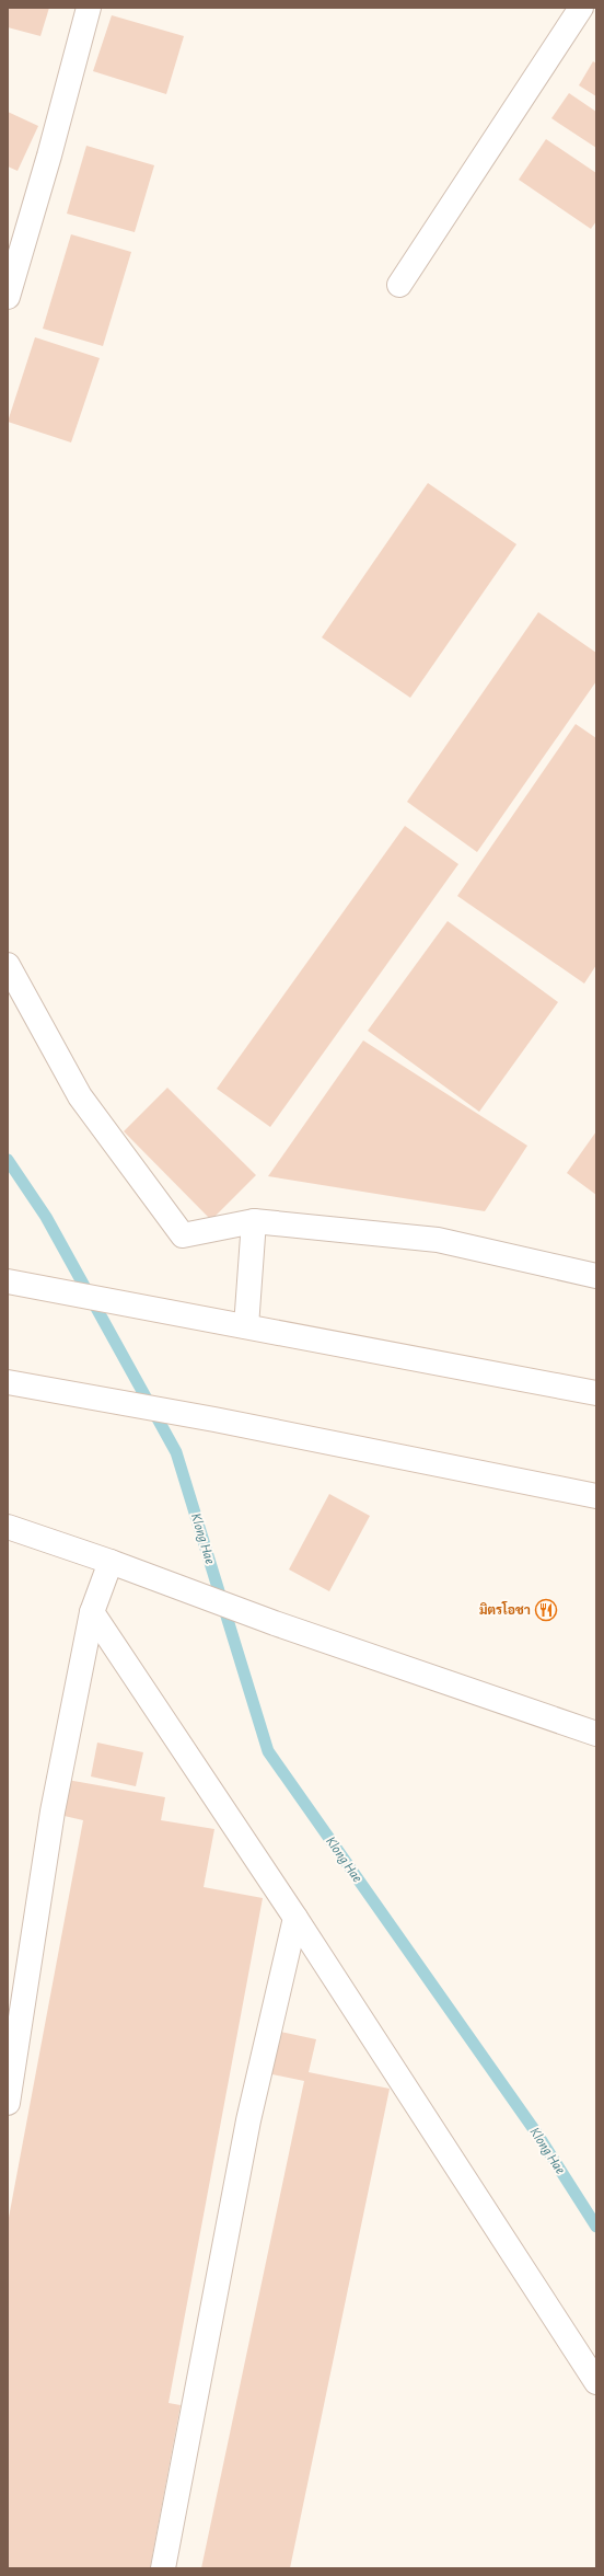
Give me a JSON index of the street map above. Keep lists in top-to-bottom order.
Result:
{
  "water": ["Klong Hae"],
  "places": {
    "restaurant": ["มิตรโอชา"]
  }
}
